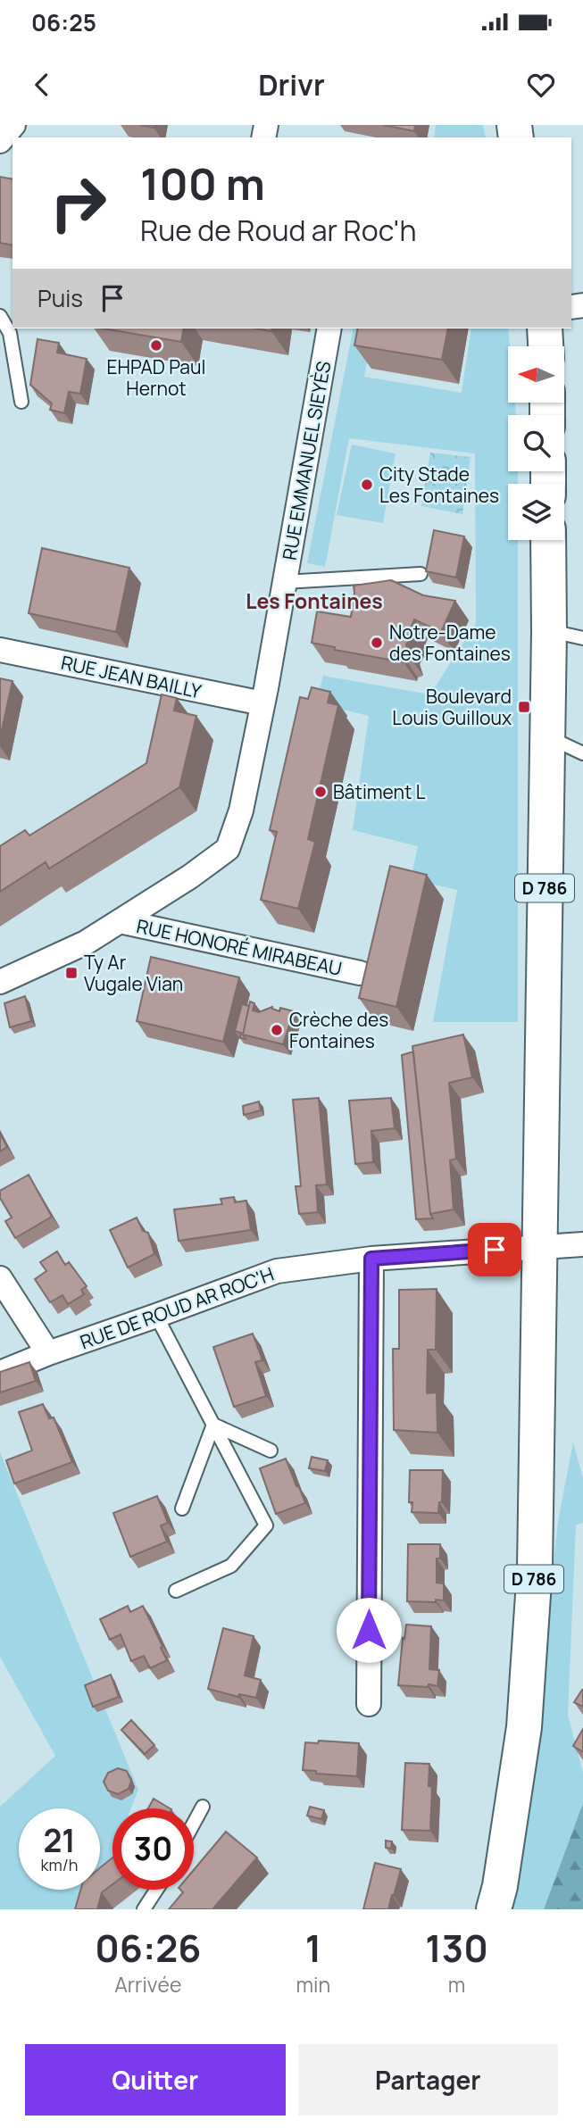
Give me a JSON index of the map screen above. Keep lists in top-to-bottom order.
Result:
{
  "streets": {
    "main road": ["D 786"],
    "street": [
      "RUE EMMANUEL SIEYÈS",
      "RUE JEAN BAILLY",
      "RUE HONORÉ MIRABEAU",
      "RUE DE ROUD AR ROC'H"
    ]
  },
  "crossings": [
    ["RUE EMMANUEL SIEYÈS", "RUE JEAN BAILLY"],
    ["RUE EMMANUEL SIEYÈS", "RUE HONORÉ MIRABEAU"],
    ["D 786", "RUE DE ROUD AR ROC'H"]
  ],
  "districts": ["Les Fontaines"],
  "places": {
    "other": [
      "EHPAD Paul Hernot",
      "City Stade Les Fontaines",
      "Notre-Dame des Fontaines",
      "Bâtiment L",
      "Crèche des Fontaines"
    ],
    "transit": ["Boulevard Louis Guilloux", "Ty Ar Vugale Vian"]
  },
  "north": "left",
  "page": {
    "status": "06:25",
    "header": "Drivr",
    "turn": ["100 m", "Rue de Roud ar Roc'h"],
    "then": "Puis",
    "speed": "21 km/h",
    "limit": "30",
    "eta": [
      "06:26",
      "Arrivée",
      "1",
      "min",
      "130",
      "m"
    ],
    "buttons": ["Quitter", "Partager"]
  }
}
